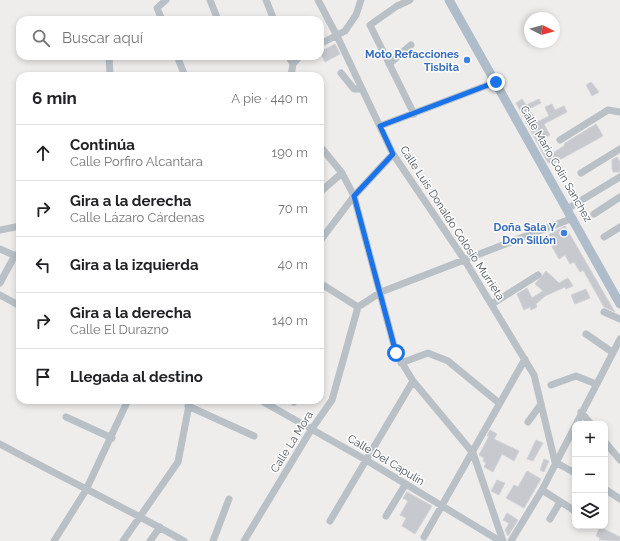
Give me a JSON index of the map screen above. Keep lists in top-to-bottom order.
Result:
{
  "streets": {
    "main road": ["Calle Mario Colin Sanchez"],
    "street": ["Calle Luis Donaldo Colosio Murrieta", "Calle La Mora", "Calle Del Capulín"]
  },
  "crossings": [
    ["Calle La Mora", "Calle Del Capulín"]
  ],
  "places": ["Moto Refacciones Tisbita", "Doña Sala Y Don Sillón"],
  "north": "right",
  "page": {
    "search": "Buscar aquí",
    "heading": ["6 min", "A pie · 440 m"],
    "list": [
      ["Continúa", "Calle Porfiro Alcantara", "190 m"],
      ["Gira a la derecha", "Calle Lázaro Cárdenas", "70 m"],
      ["Gira a la izquierda", "40 m"],
      ["Gira a la derecha", "Calle El Durazno", "140 m"],
      "Llegada al destino"
    ],
    "map_buttons": ["+", "−"]
  }
}
